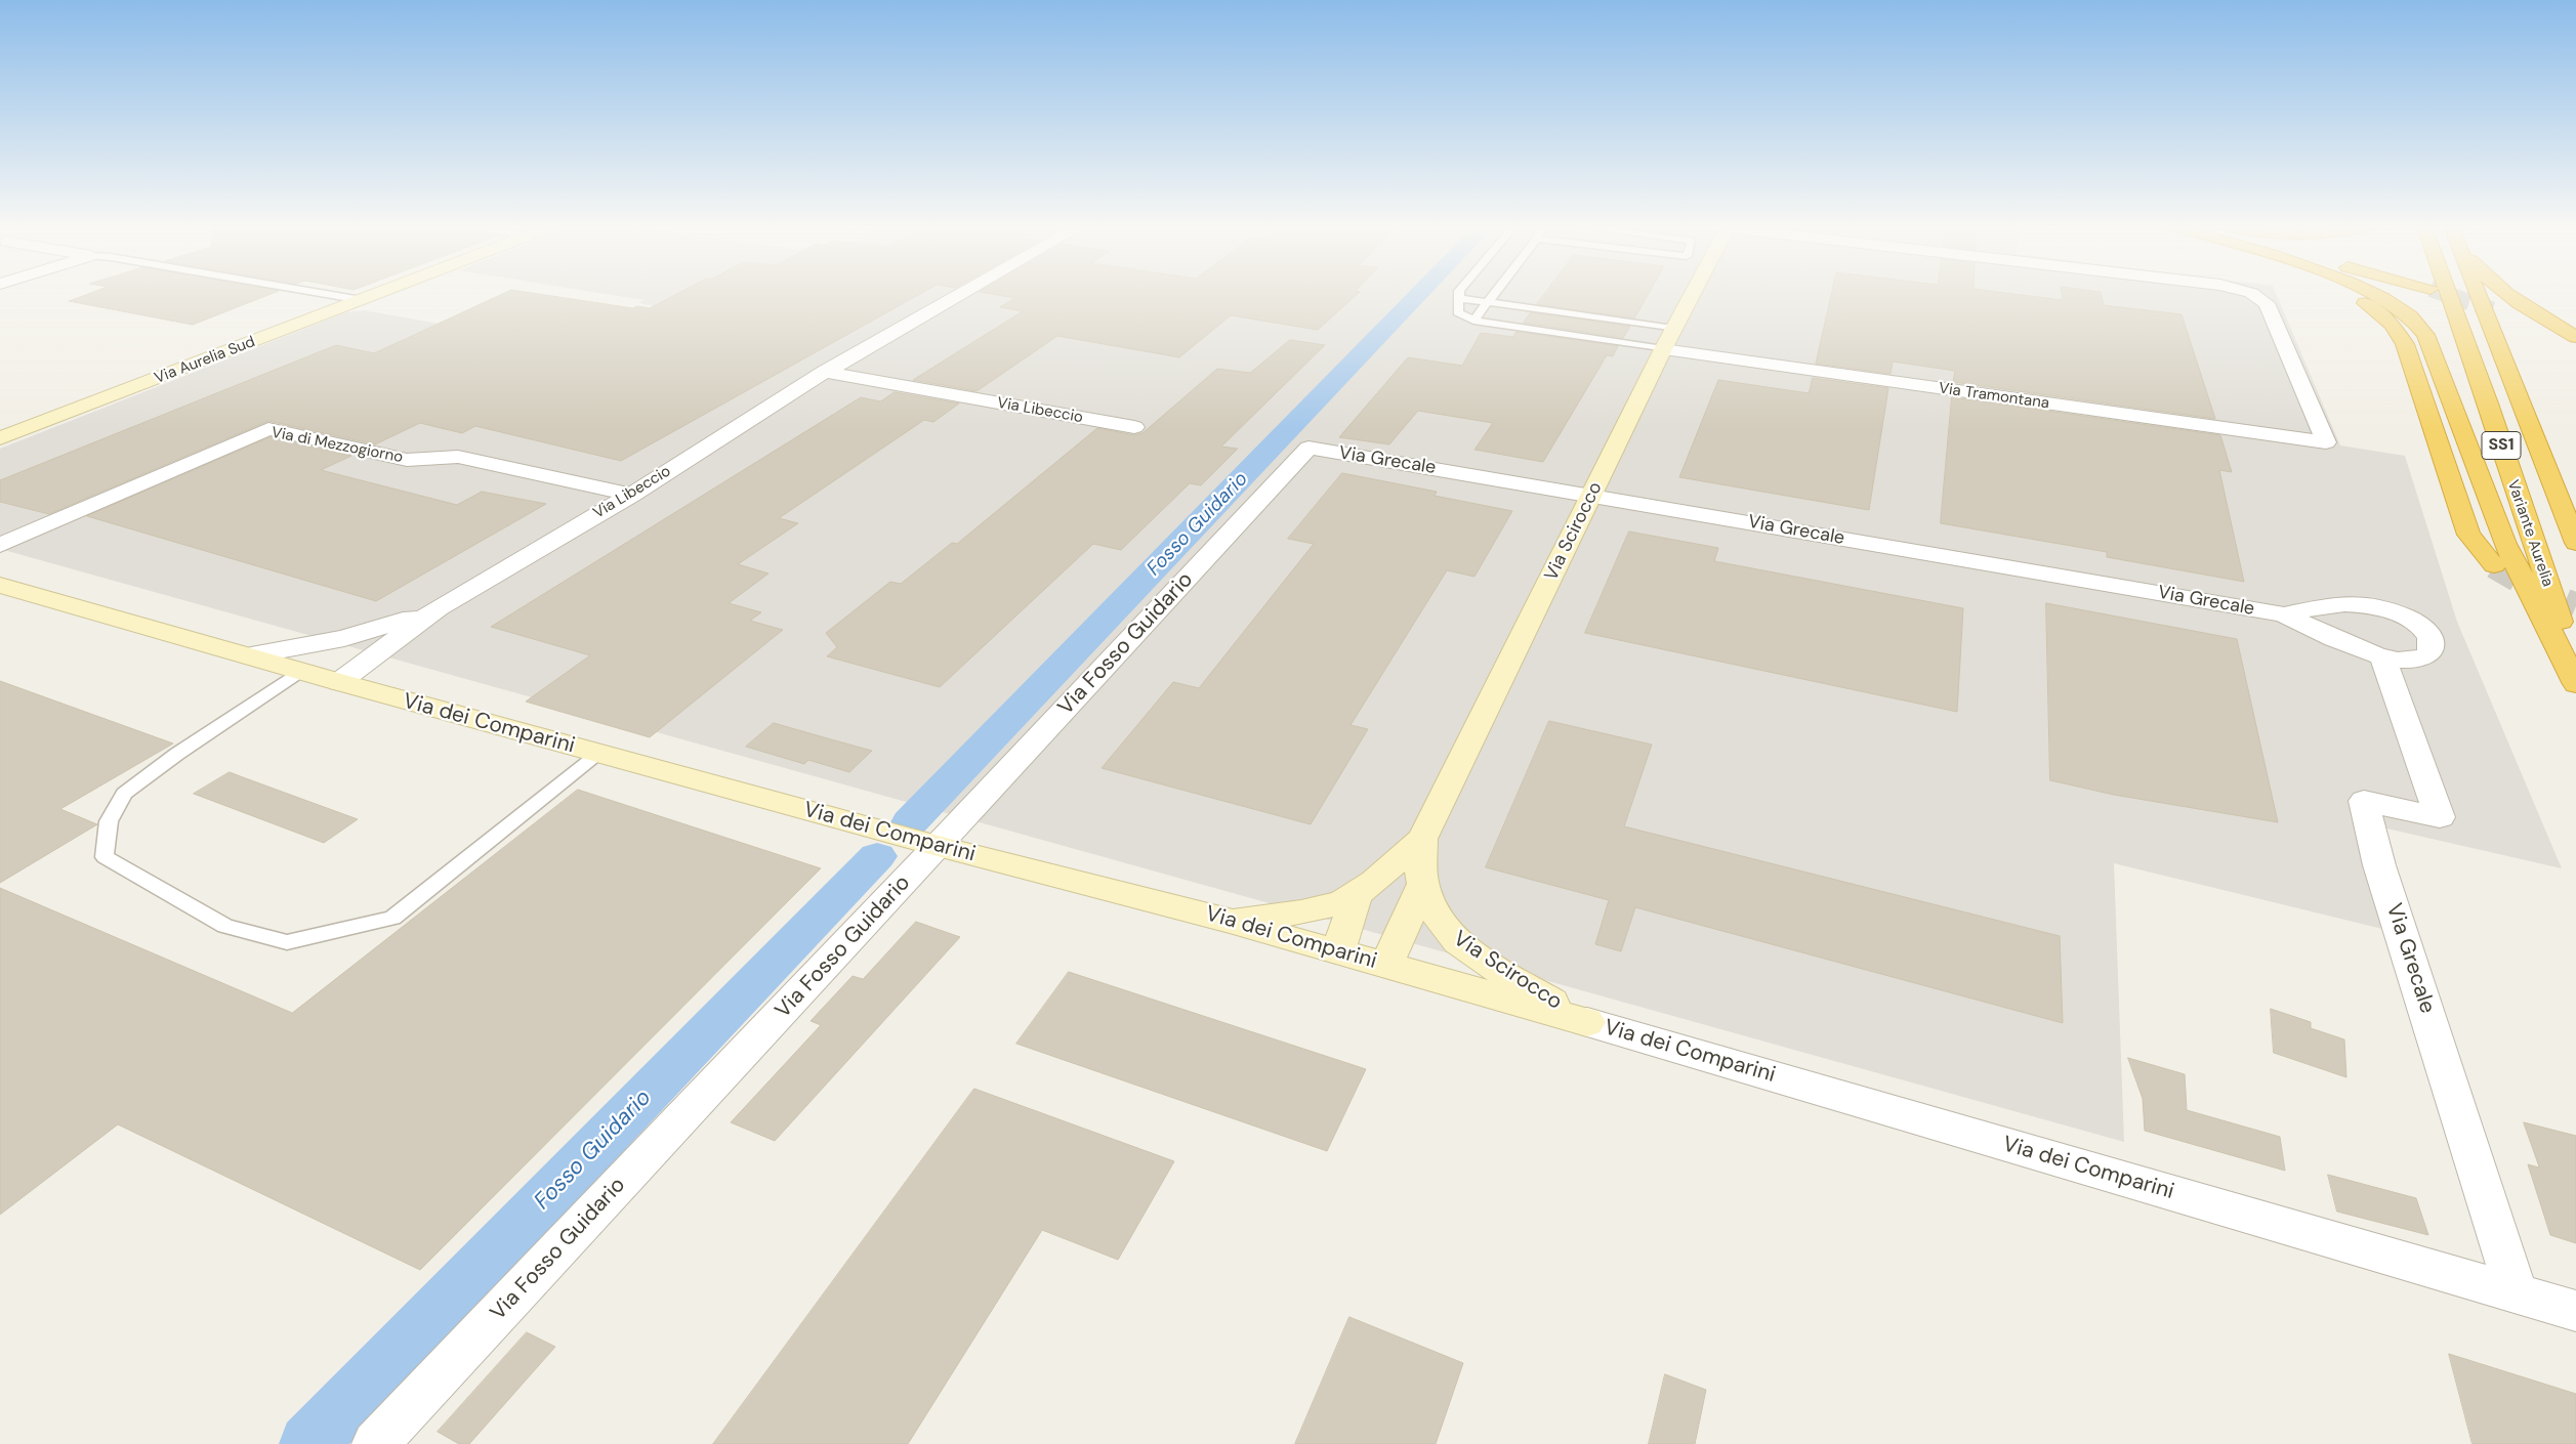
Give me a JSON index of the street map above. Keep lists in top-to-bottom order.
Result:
{
  "streets": {
    "highway": ["SS1", "Variante Aurelia"],
    "street": [
      "Via Aurelia Sud",
      "Via Tramontana",
      "Via Libeccio",
      "Via di Mezzogiorno",
      "Via Grecale",
      "Via Scirocco",
      "Via Fosso Guidario",
      "Via dei Comparini"
    ]
  },
  "crossings": [
    ["Via Tramontana", "Via Scirocco"],
    ["Via Libeccio", "Via di Mezzogiorno"],
    ["Via Libeccio", "Via dei Comparini"],
    ["Via Grecale", "Via Scirocco"],
    ["Via Grecale", "Via Fosso Guidario"],
    ["Via Grecale", "Via dei Comparini"],
    ["Via Scirocco", "Via dei Comparini"],
    ["Via Fosso Guidario", "Via dei Comparini"]
  ],
  "water": ["Fosso Guidario"]
}
